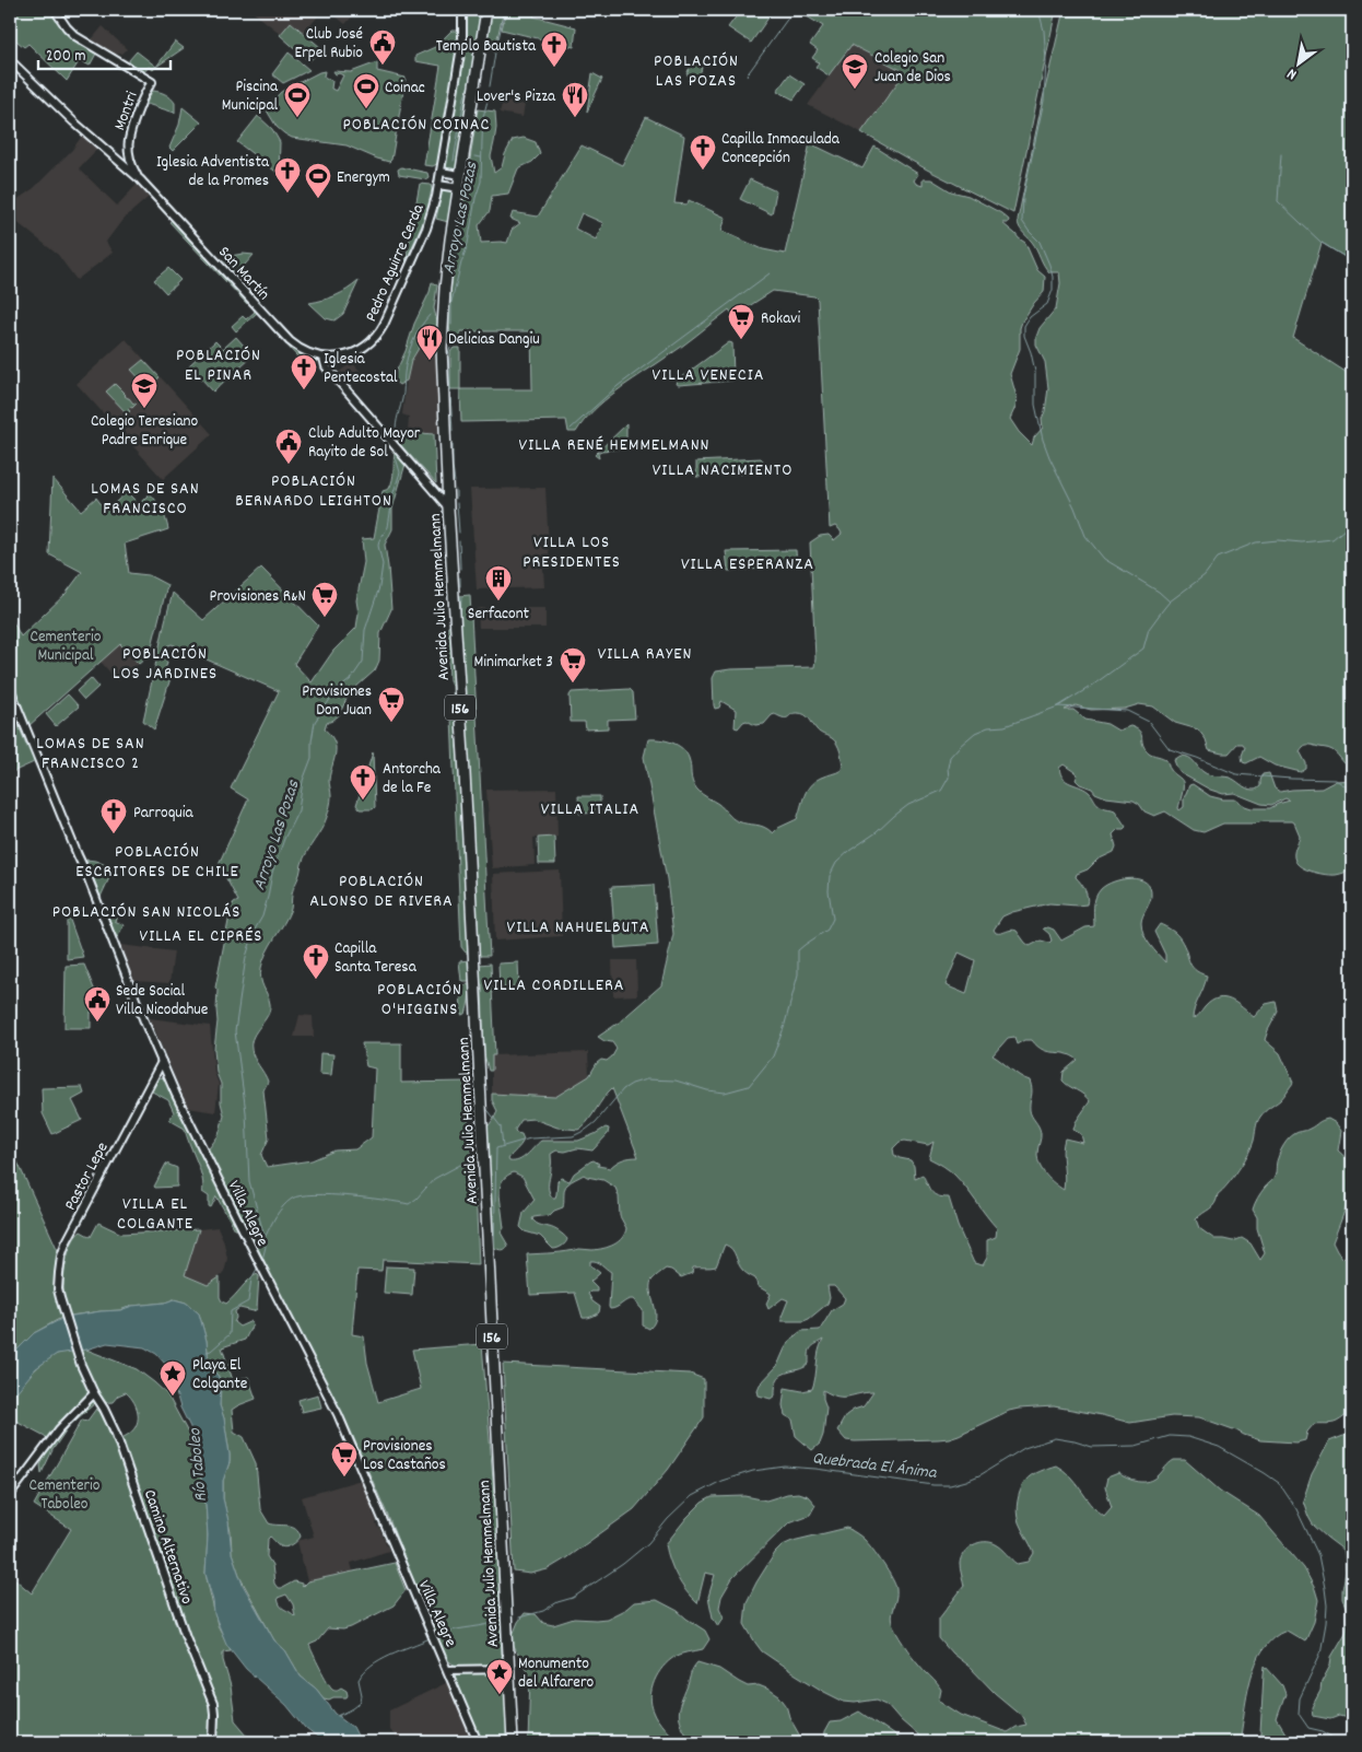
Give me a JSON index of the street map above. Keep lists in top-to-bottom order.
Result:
{
  "streets": {
    "highway": ["Avenida Julio Hemmelmann", "156"],
    "street": [
      "Montri",
      "Pedro Aguirre Cerda",
      "San Martín",
      "Pastor Lepe",
      "Villa Alegre",
      "Camino Alternativo"
    ]
  },
  "crossings": [
    ["Montri", "San Martín"],
    ["Pedro Aguirre Cerda", "San Martín"],
    ["Pastor Lepe", "Villa Alegre"],
    ["Pastor Lepe", "Camino Alternativo"]
  ],
  "districts": [
    "POBLACIÓN LAS POZAS",
    "POBLACIÓN COINAC",
    "POBLACIÓN EL PINAR",
    "VILLA VENECIA",
    "VILLA RENÉ HEMMELMANN",
    "VILLA NACIMIENTO",
    "POBLACIÓN BERNARDO LEIGHTON",
    "LOMAS DE SAN FRANCISCO",
    "VILLA LOS PRESIDENTES",
    "VILLA ESPERANZA",
    "POBLACIÓN LOS JARDINES",
    "VILLA RAYEN",
    "LOMAS DE SAN FRANCISCO 2",
    "VILLA ITALIA",
    "POBLACIÓN ESCRITORES DE CHILE",
    "POBLACIÓN ALONSO DE RIVERA",
    "POBLACIÓN SAN NICOLÁS",
    "VILLA NAHUELBUTA",
    "VILLA EL CIPRÉS",
    "VILLA CORDILLERA",
    "POBLACIÓN O'HIGGINS",
    "VILLA EL COLGANTE"
  ],
  "water": ["Arroyo Las Pozas", "Quebrada El Ánima", "Río Taboleo"],
  "parks": ["Cementerio Municipal", "Cementerio Taboleo"],
  "places": {
    "public building": ["Club José Erpel Rubio", "Club Adulto Mayor Rayito de Sol", "Sede Social Villa Nicodahue"],
    "church": [
      "Templo Bautista",
      "Capilla Inmaculada Concepción",
      "Iglesia Adventista de la Promes",
      "Iglesia Pentecostal",
      "Antorcha de la Fe",
      "Parroquia",
      "Capilla Santa Teresa"
    ],
    "school or university": ["Colegio San Juan de Dios", "Colegio Teresiano Padre Enrique"],
    "sports": ["Coinac", "Piscina Municipal", "Energym"],
    "restaurant": ["Lover's Pizza", "Delicias Dangiu"],
    "supermarket": [
      "Rokavi",
      "Provisiones R&N",
      "Minimarket 3",
      "Provisiones Don Juan",
      "Provisiones Los Castaños"
    ],
    "building": ["Serfacont"],
    "place": ["Playa El Colgante", "Monumento del Alfarero"]
  },
  "scale_bar": "200 m",
  "north": "bottom left"
}
